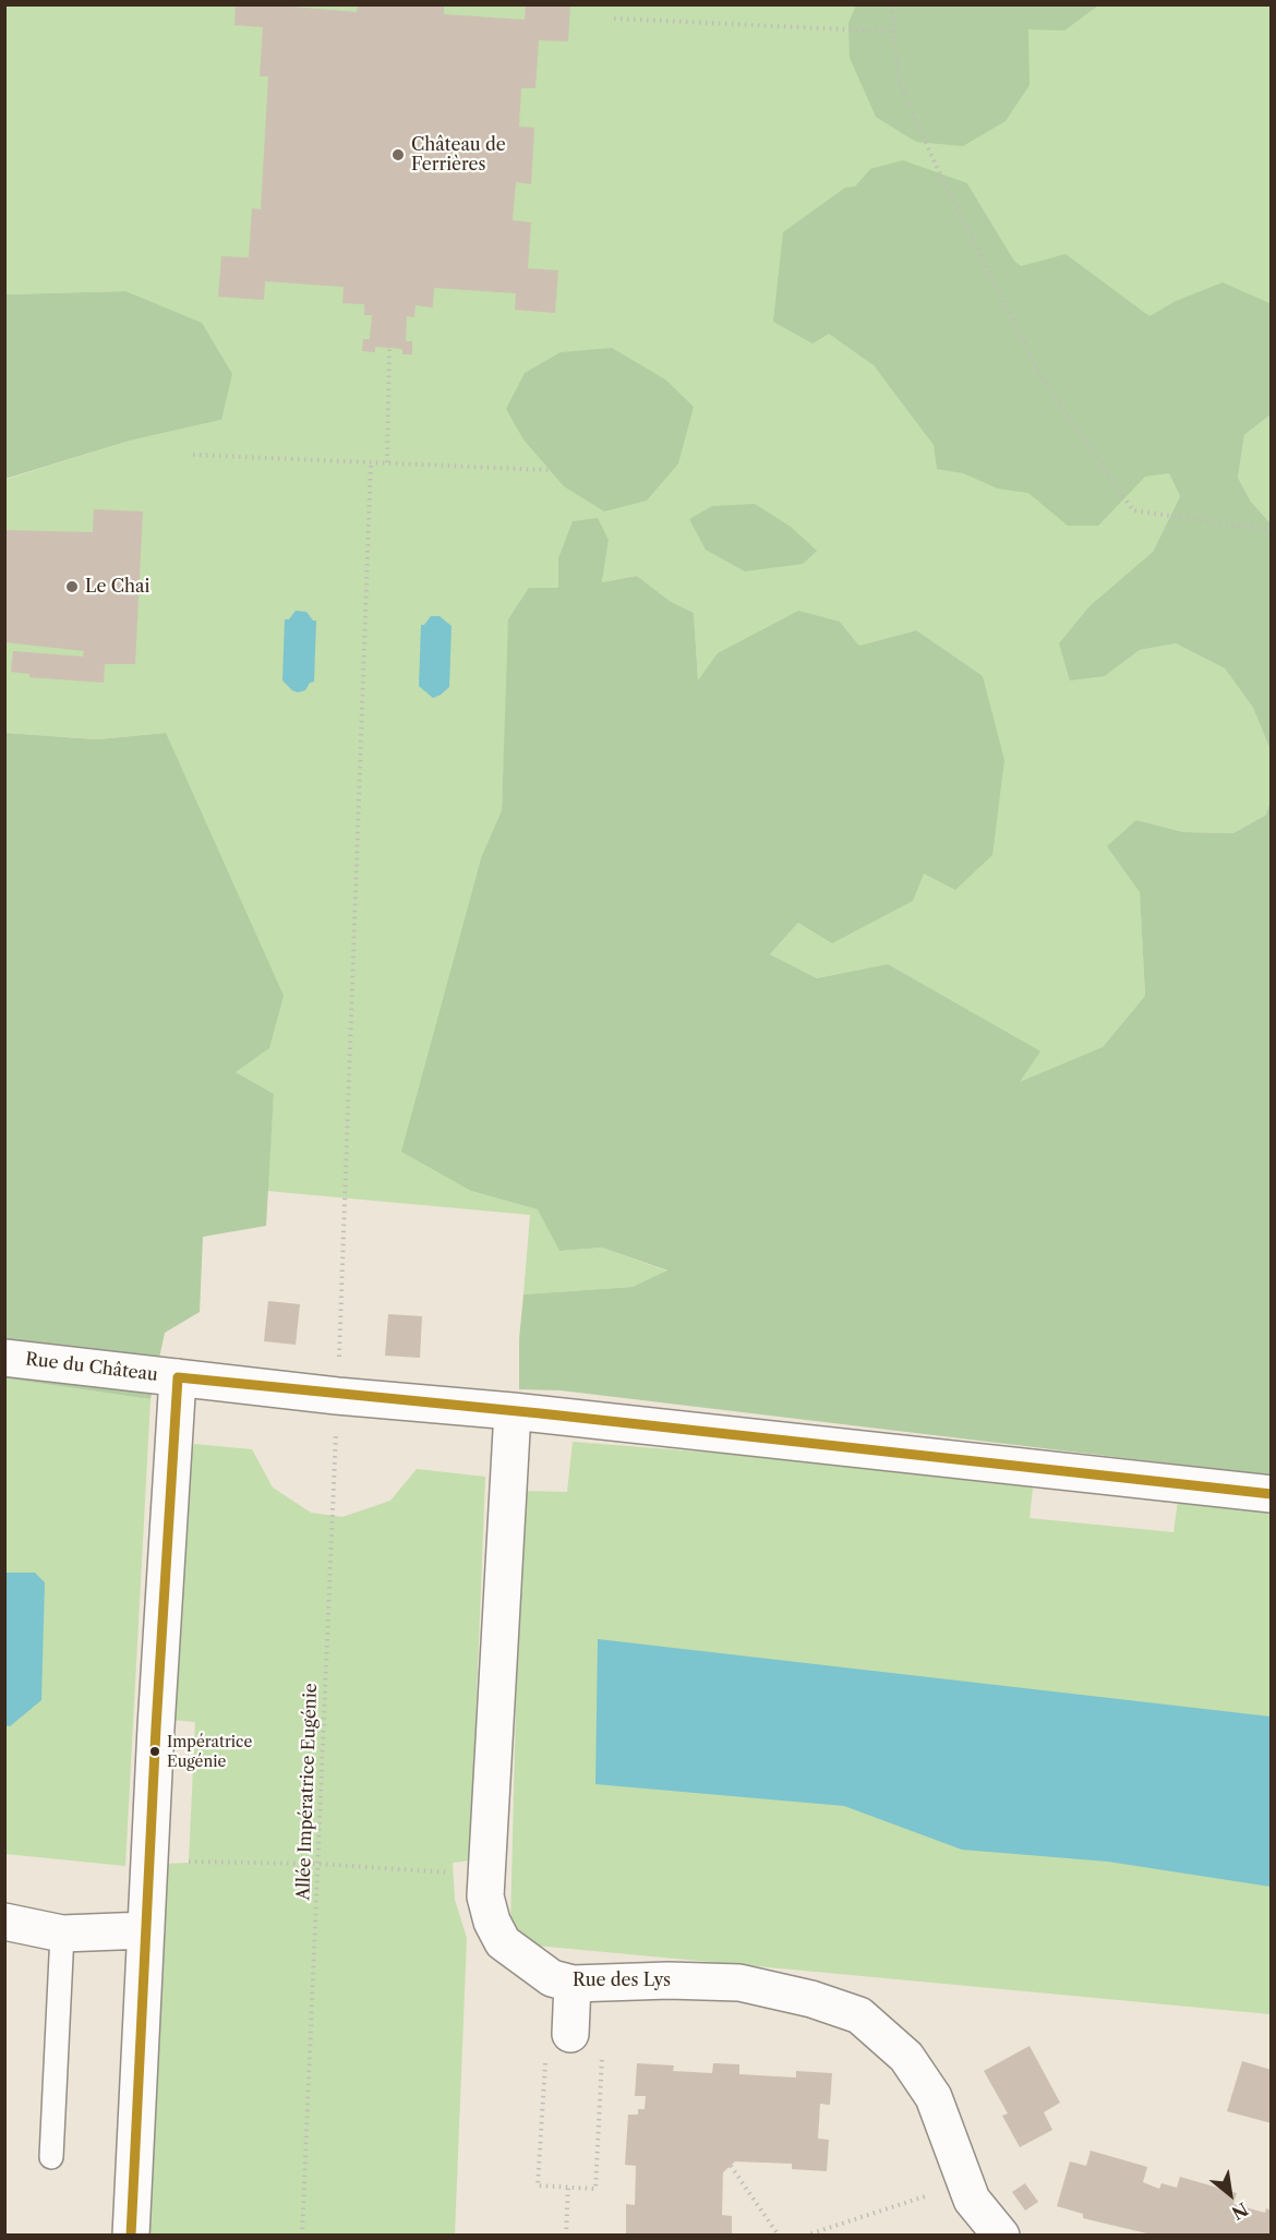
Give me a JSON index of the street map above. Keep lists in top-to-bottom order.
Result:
{
  "streets": {
    "street": ["Rue du Château", "Rue des Lys"],
    "path": ["Allée Impératrice Eugénie"]
  },
  "crossings": [
    ["Rue du Château", "Allée Impératrice Eugénie"],
    ["Rue du Château", "Rue des Lys"]
  ],
  "places": ["Château de Ferrières", "Le Chai", "Impératrice Eugénie"],
  "north": "bottom right"
}
